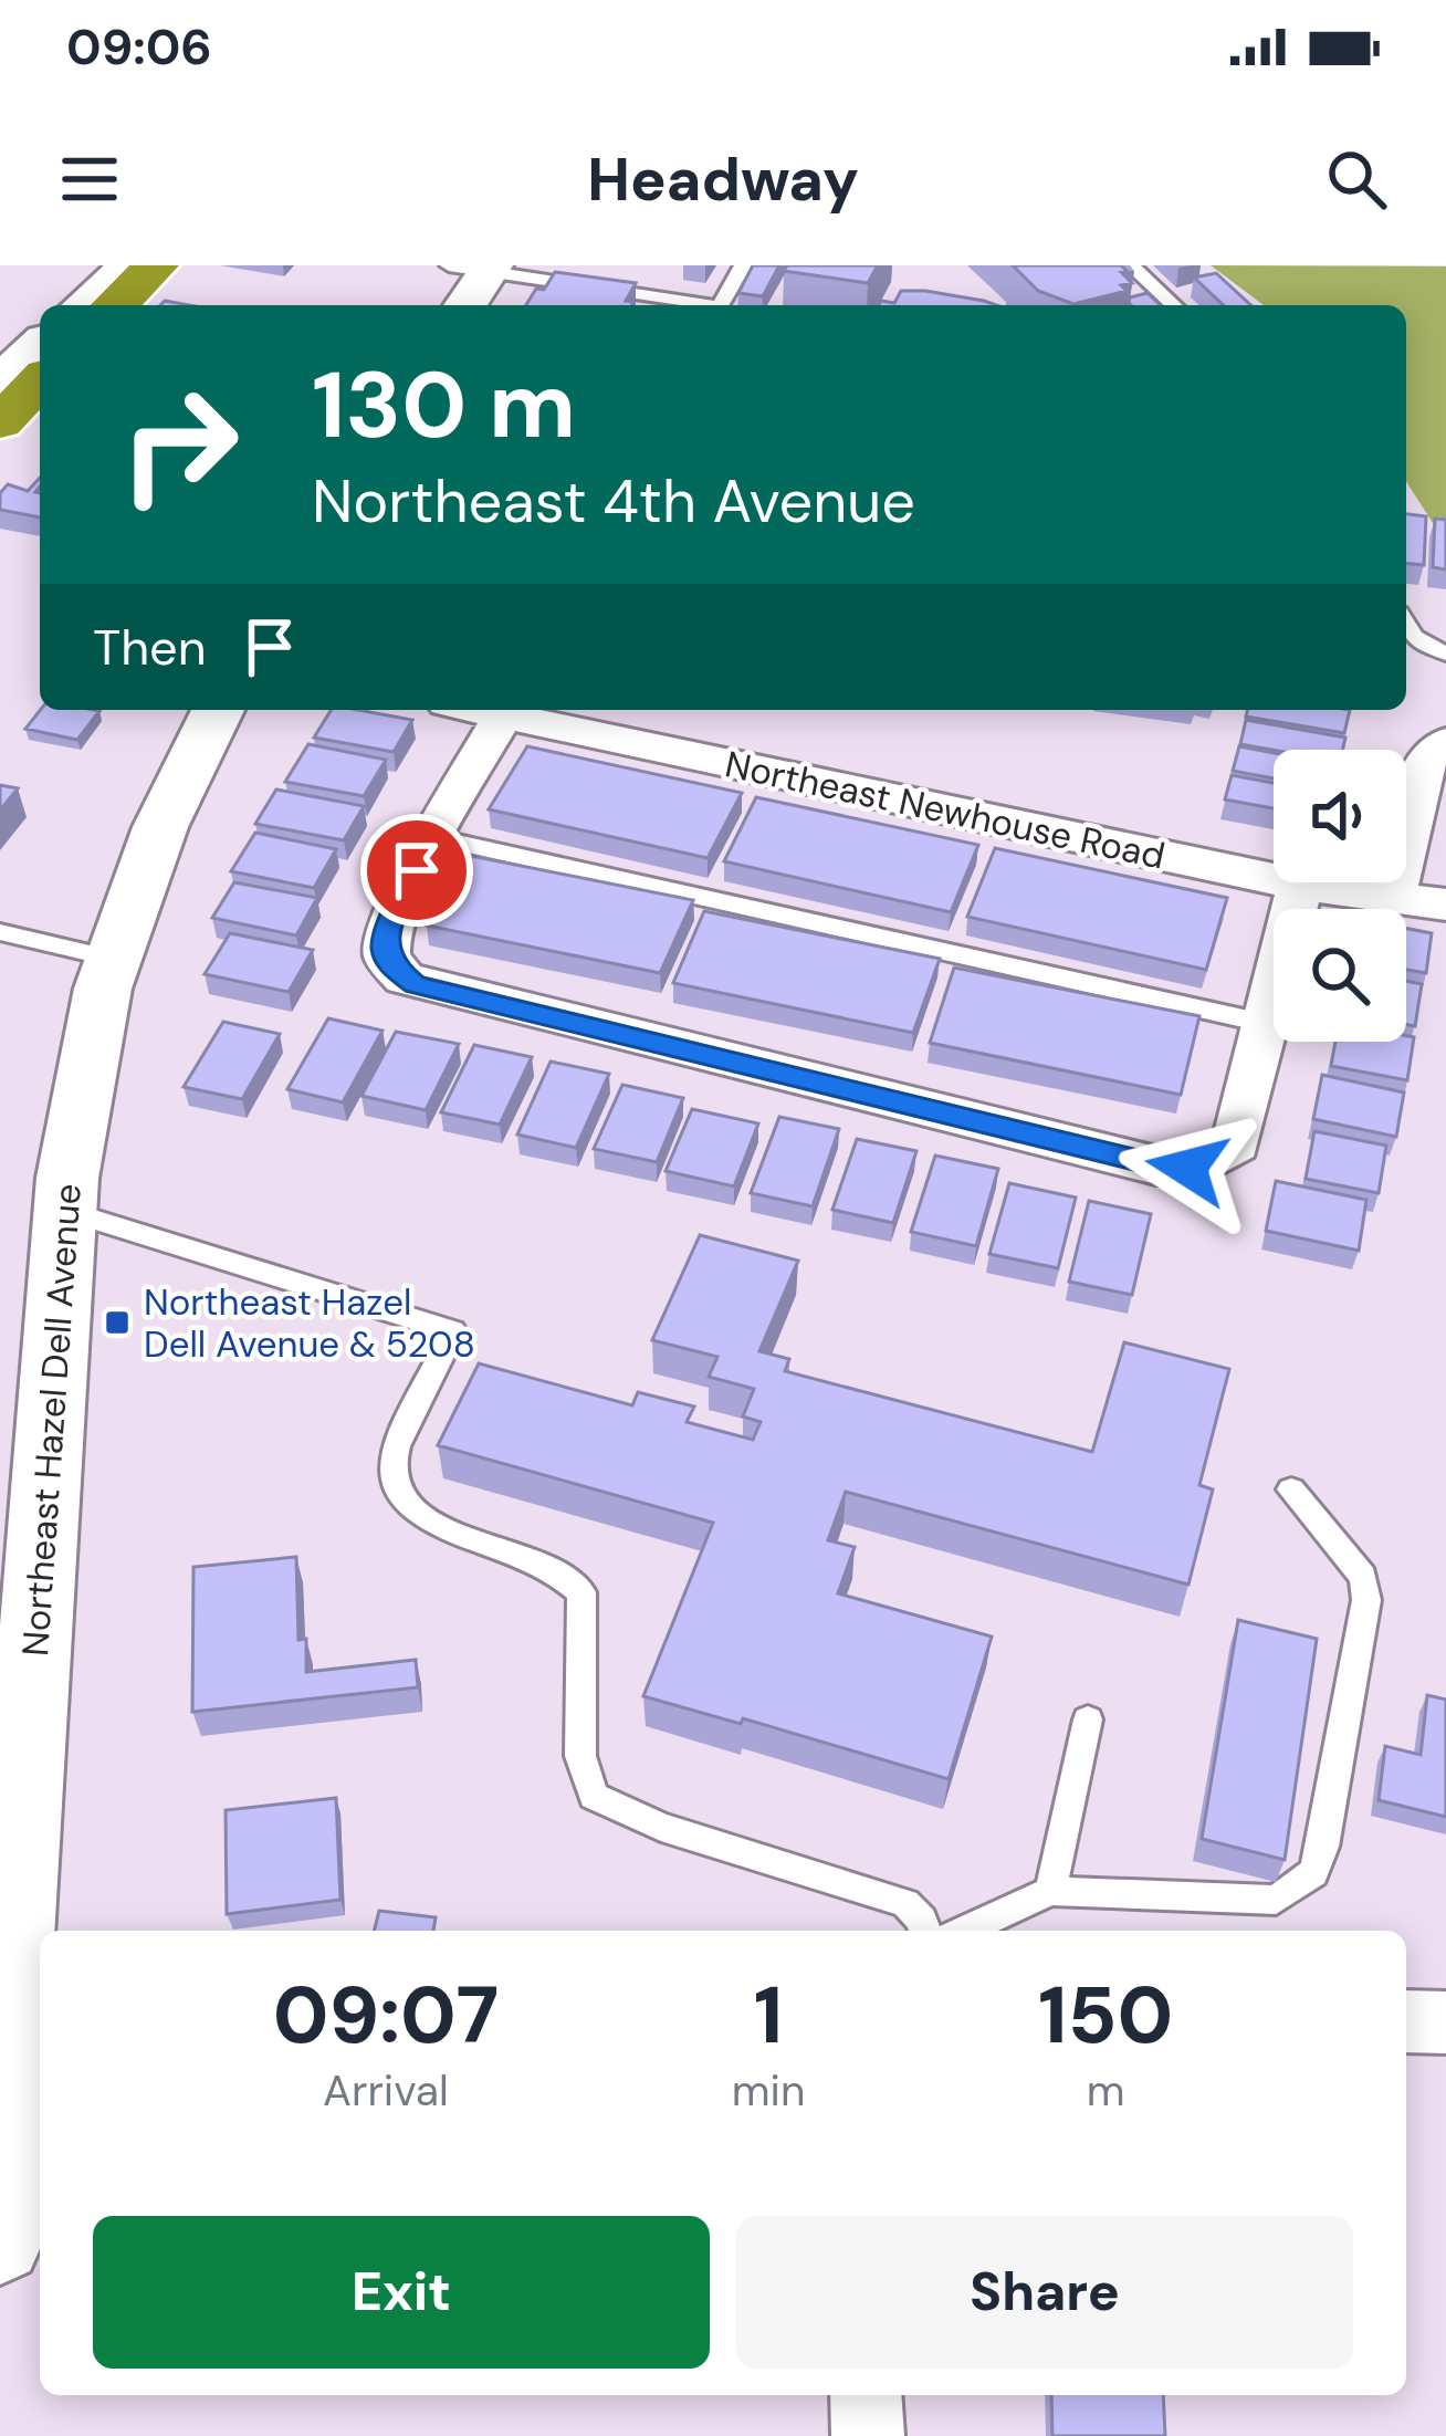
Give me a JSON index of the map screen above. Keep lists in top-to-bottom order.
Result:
{
  "streets": {
    "street": ["Northeast Newhouse Road", "Northeast Hazel Dell Avenue"]
  },
  "places": {
    "transit": ["Northeast Hazel Dell Avenue & 5208"]
  },
  "page": {
    "status": "09:06",
    "header": "Headway",
    "turn": ["130 m", "Northeast 4th Avenue"],
    "then": "Then",
    "eta": [
      "09:07",
      "Arrival",
      "1",
      "min",
      "150",
      "m"
    ],
    "buttons": ["Exit", "Share"]
  }
}
